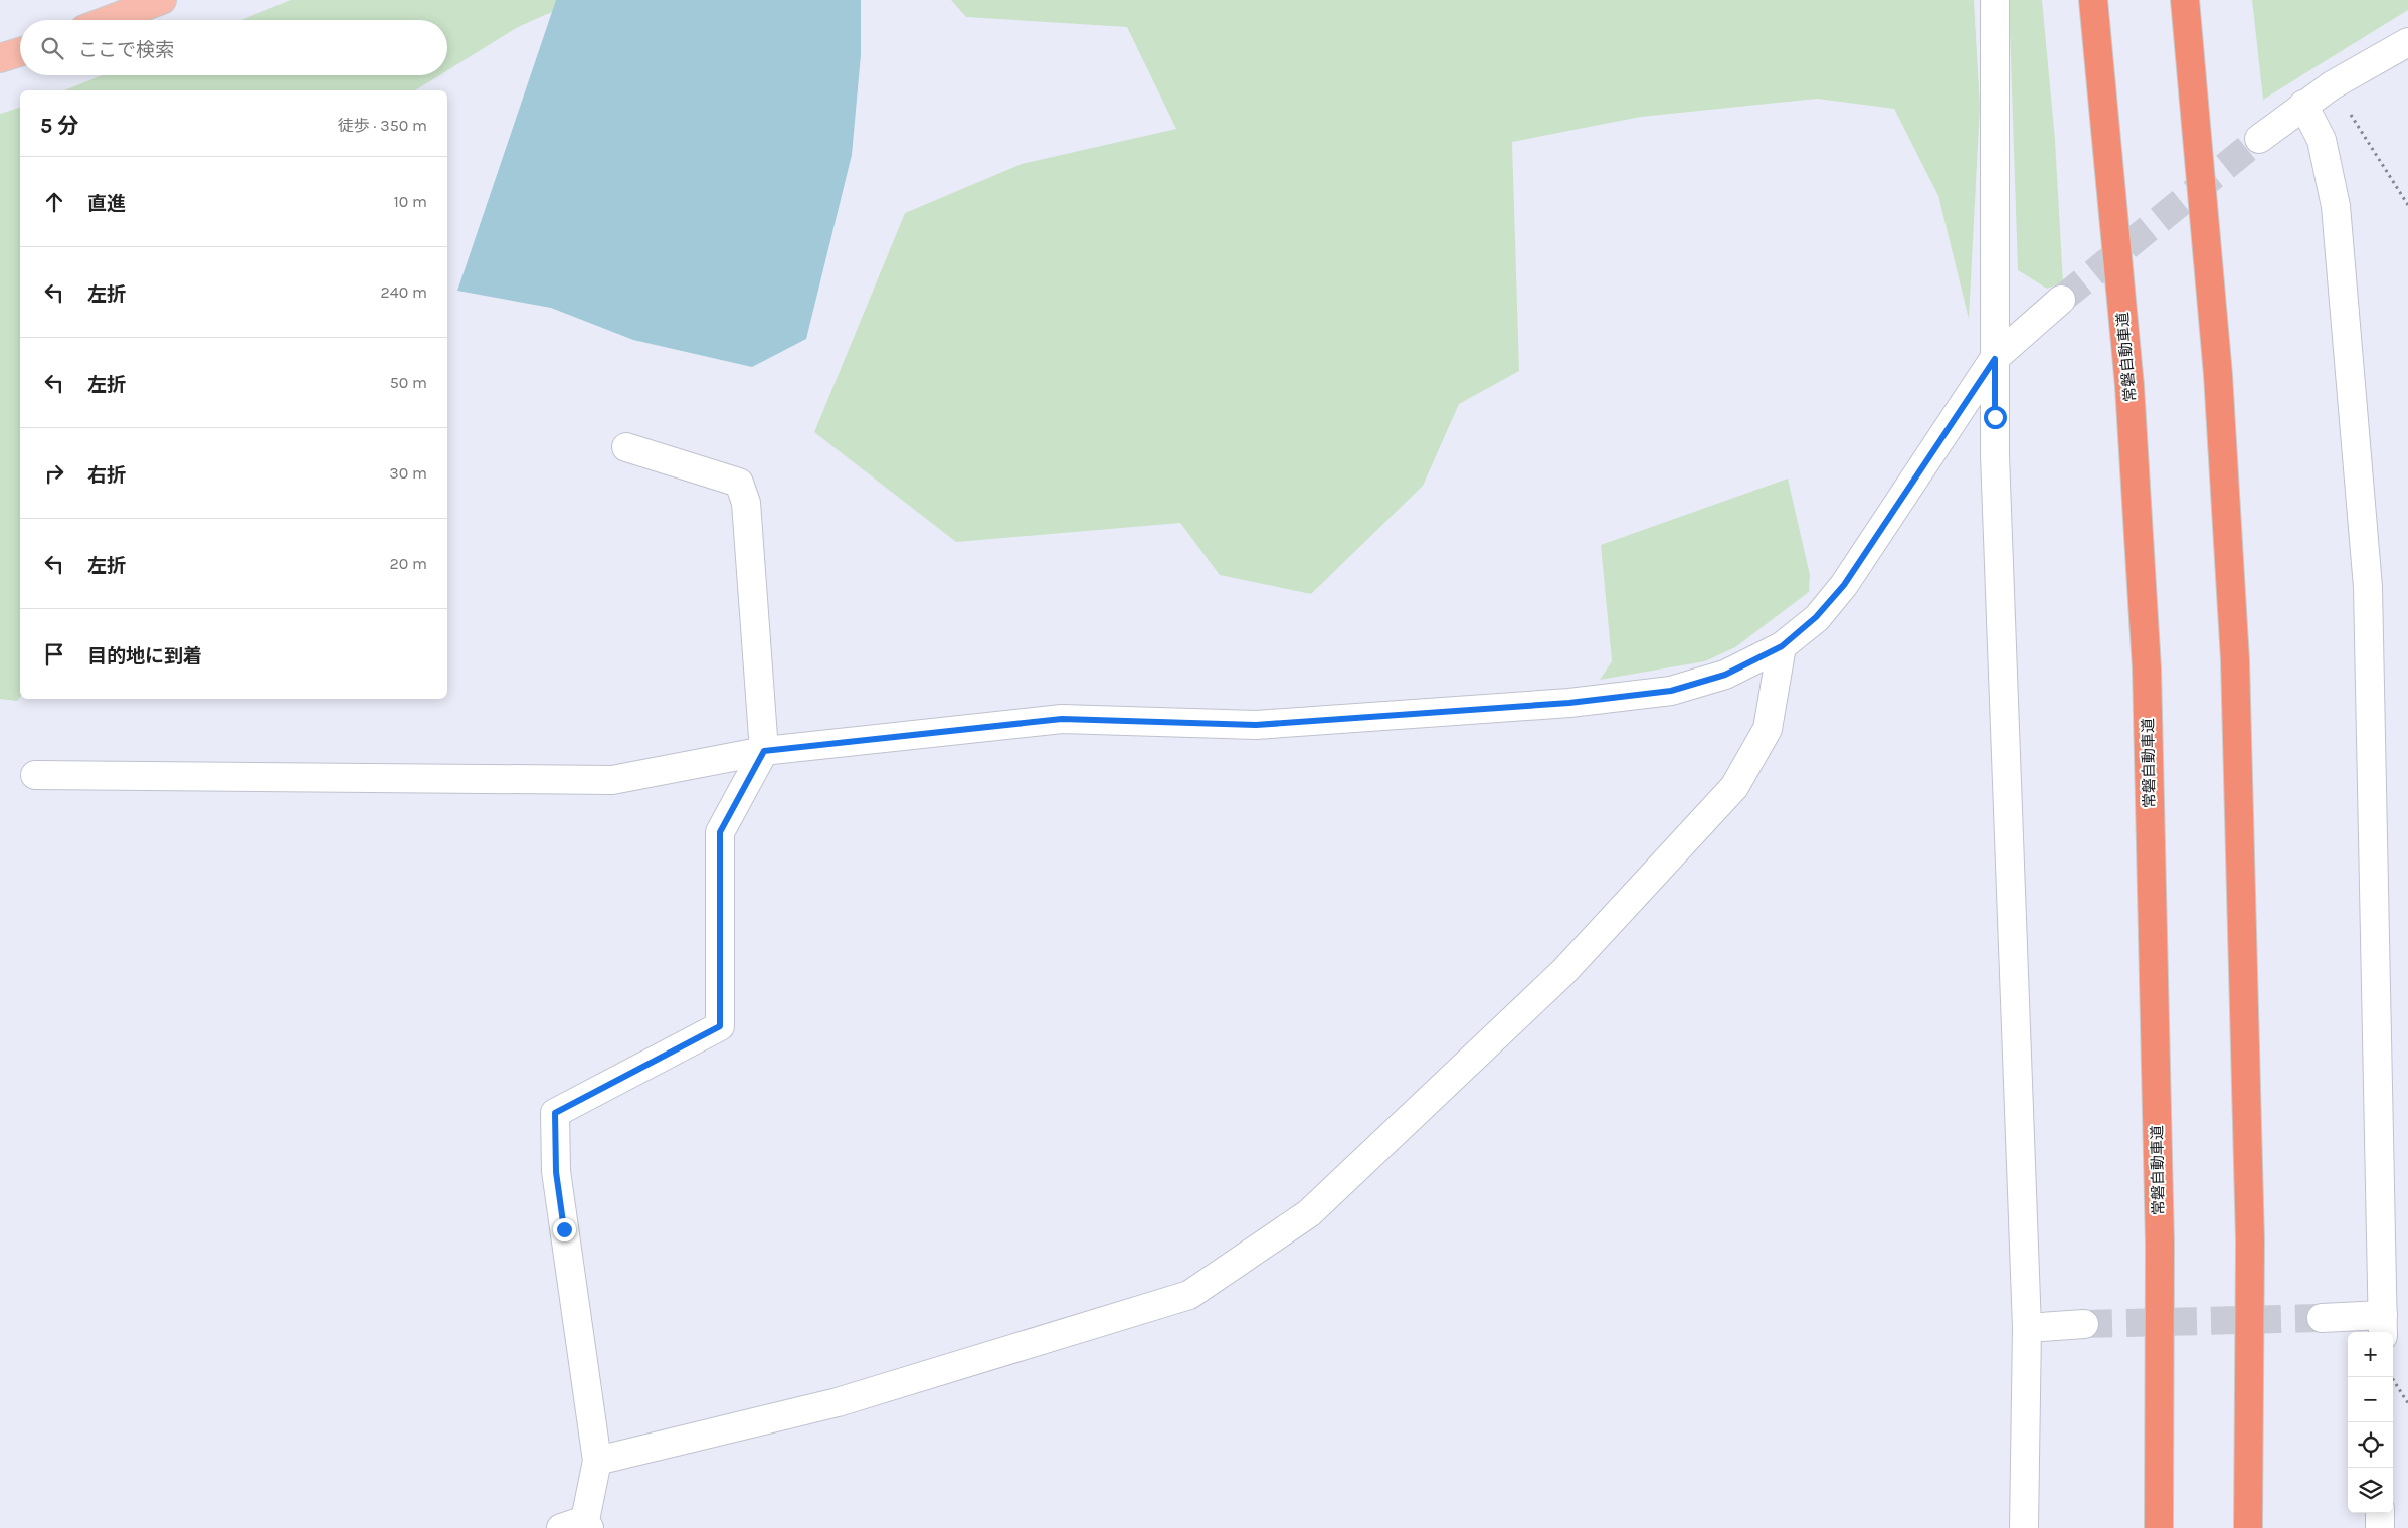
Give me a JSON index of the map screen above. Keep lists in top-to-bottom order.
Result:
{
  "streets": {
    "highway": ["常磐自動車道"]
  },
  "page": {
    "search": "ここで検索",
    "heading": ["5 分", "徒歩 · 350 m"],
    "list": [
      ["直進", "10 m"],
      ["左折", "240 m"],
      ["左折", "50 m"],
      ["右折", "30 m"],
      ["左折", "20 m"],
      "目的地に到着"
    ],
    "map_buttons": ["+", "−"]
  }
}
